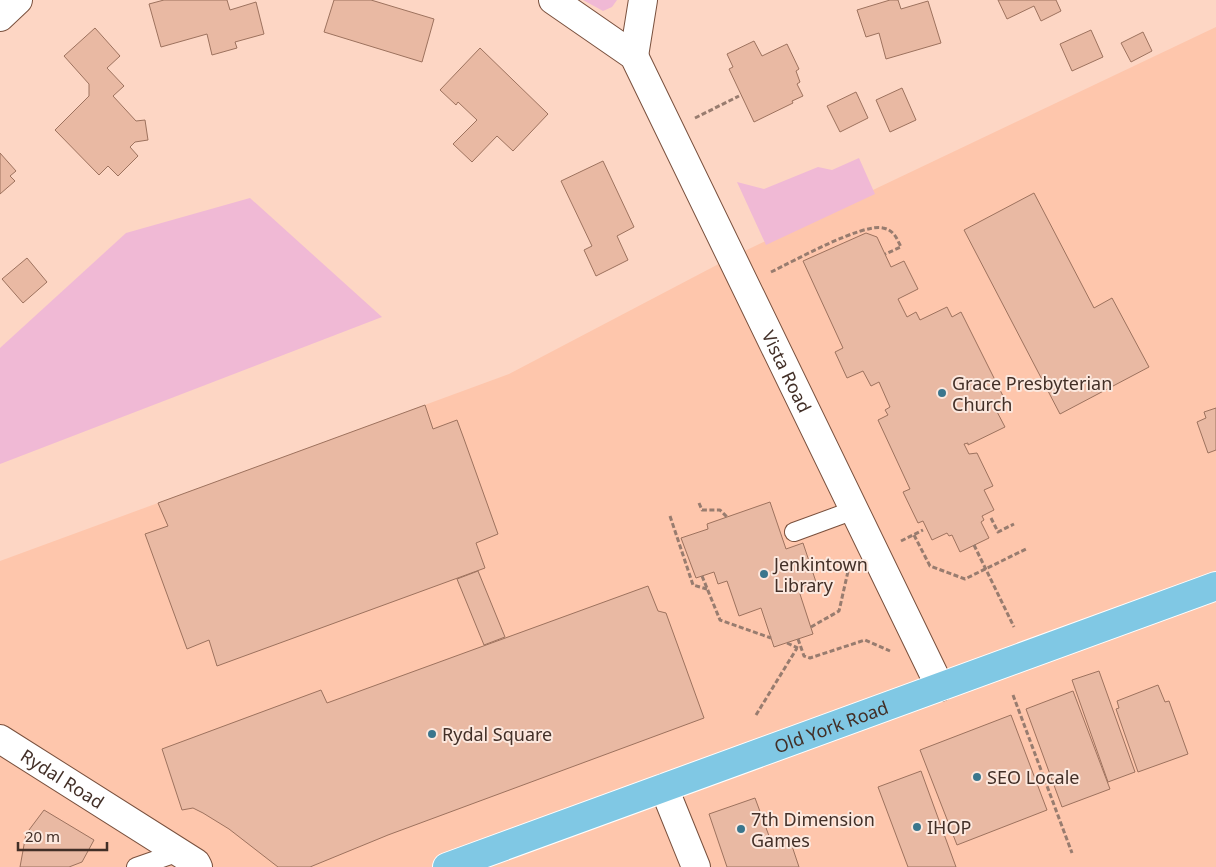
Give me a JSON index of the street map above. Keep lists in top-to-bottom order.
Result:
{
  "streets": {
    "highway": ["Old York Road"],
    "street": ["Vista Road", "Rydal Road"]
  },
  "crossings": [
    ["Vista Road", "Old York Road"]
  ],
  "places": [
    "Grace Presbyterian Church",
    "Jenkintown Library",
    "Rydal Square",
    "SEO Locale",
    "IHOP",
    "7th Dimension Games"
  ],
  "scale_bar": "20 m"
}
